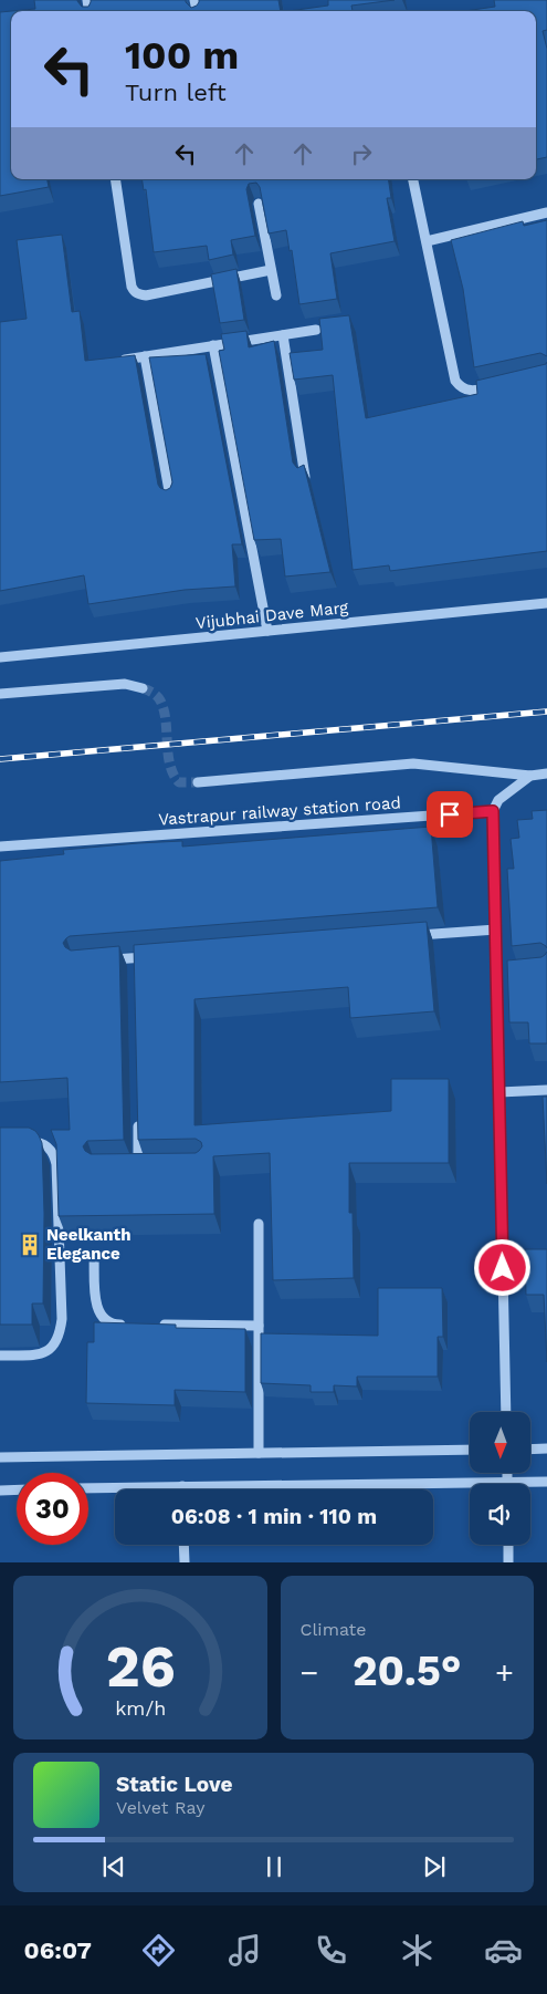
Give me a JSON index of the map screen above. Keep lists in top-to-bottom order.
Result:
{
  "streets": {
    "street": ["Vijubhai Dave Marg", "Vastrapur railway station road"]
  },
  "places": {
    "building": ["Neelkanth Elegance"]
  },
  "north": "bottom",
  "page": {
    "turn": ["100 m", "Turn left"],
    "limit": "30",
    "trip": "06:08 · 1 min · 110 m",
    "tile": "Climate",
    "heat": ["−", "20.5°", "+"],
    "song": ["Static Love", "Velvet Ray"],
    "tabs": "06:07",
    "gauge": ["26", "km/h"]
  }
}
